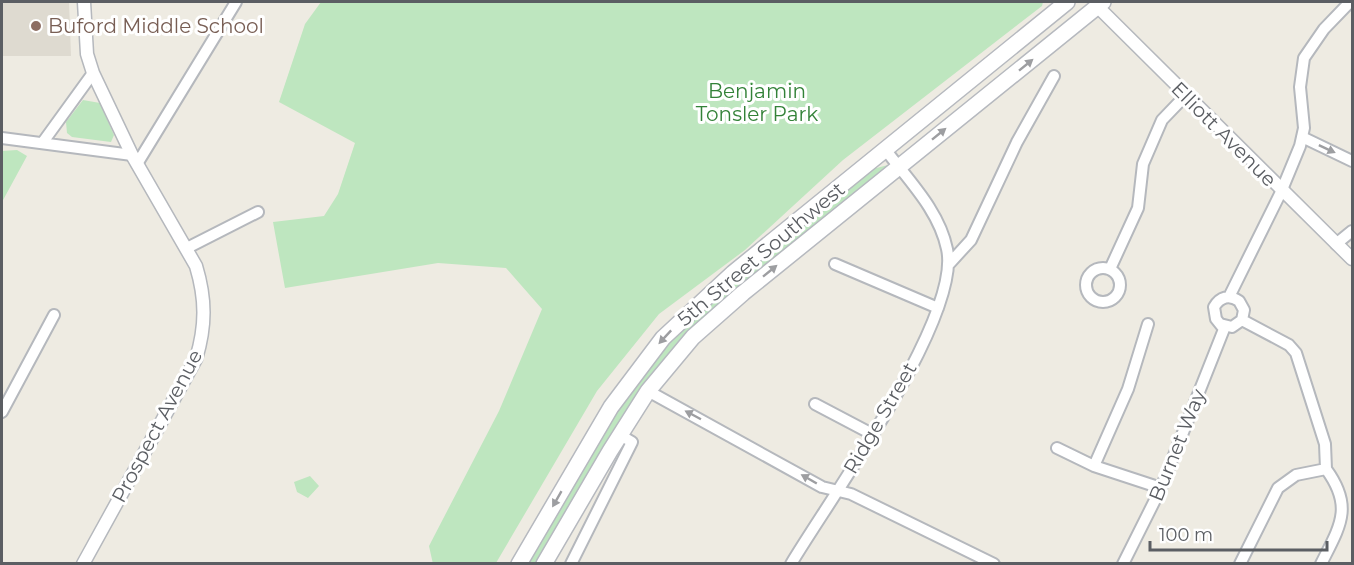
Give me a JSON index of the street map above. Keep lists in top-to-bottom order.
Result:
{
  "streets": {
    "main road": ["5th Street Southwest"],
    "street": [
      "Elliott Avenue",
      "Ridge Street",
      "Prospect Avenue",
      "Burnet Way"
    ]
  },
  "crossings": [
    ["Elliott Avenue", "5th Street Southwest"],
    ["5th Street Southwest", "Ridge Street"]
  ],
  "parks": ["Benjamin Tonsler Park"],
  "places": ["Buford Middle School"],
  "scale_bar": "100 m"
}
